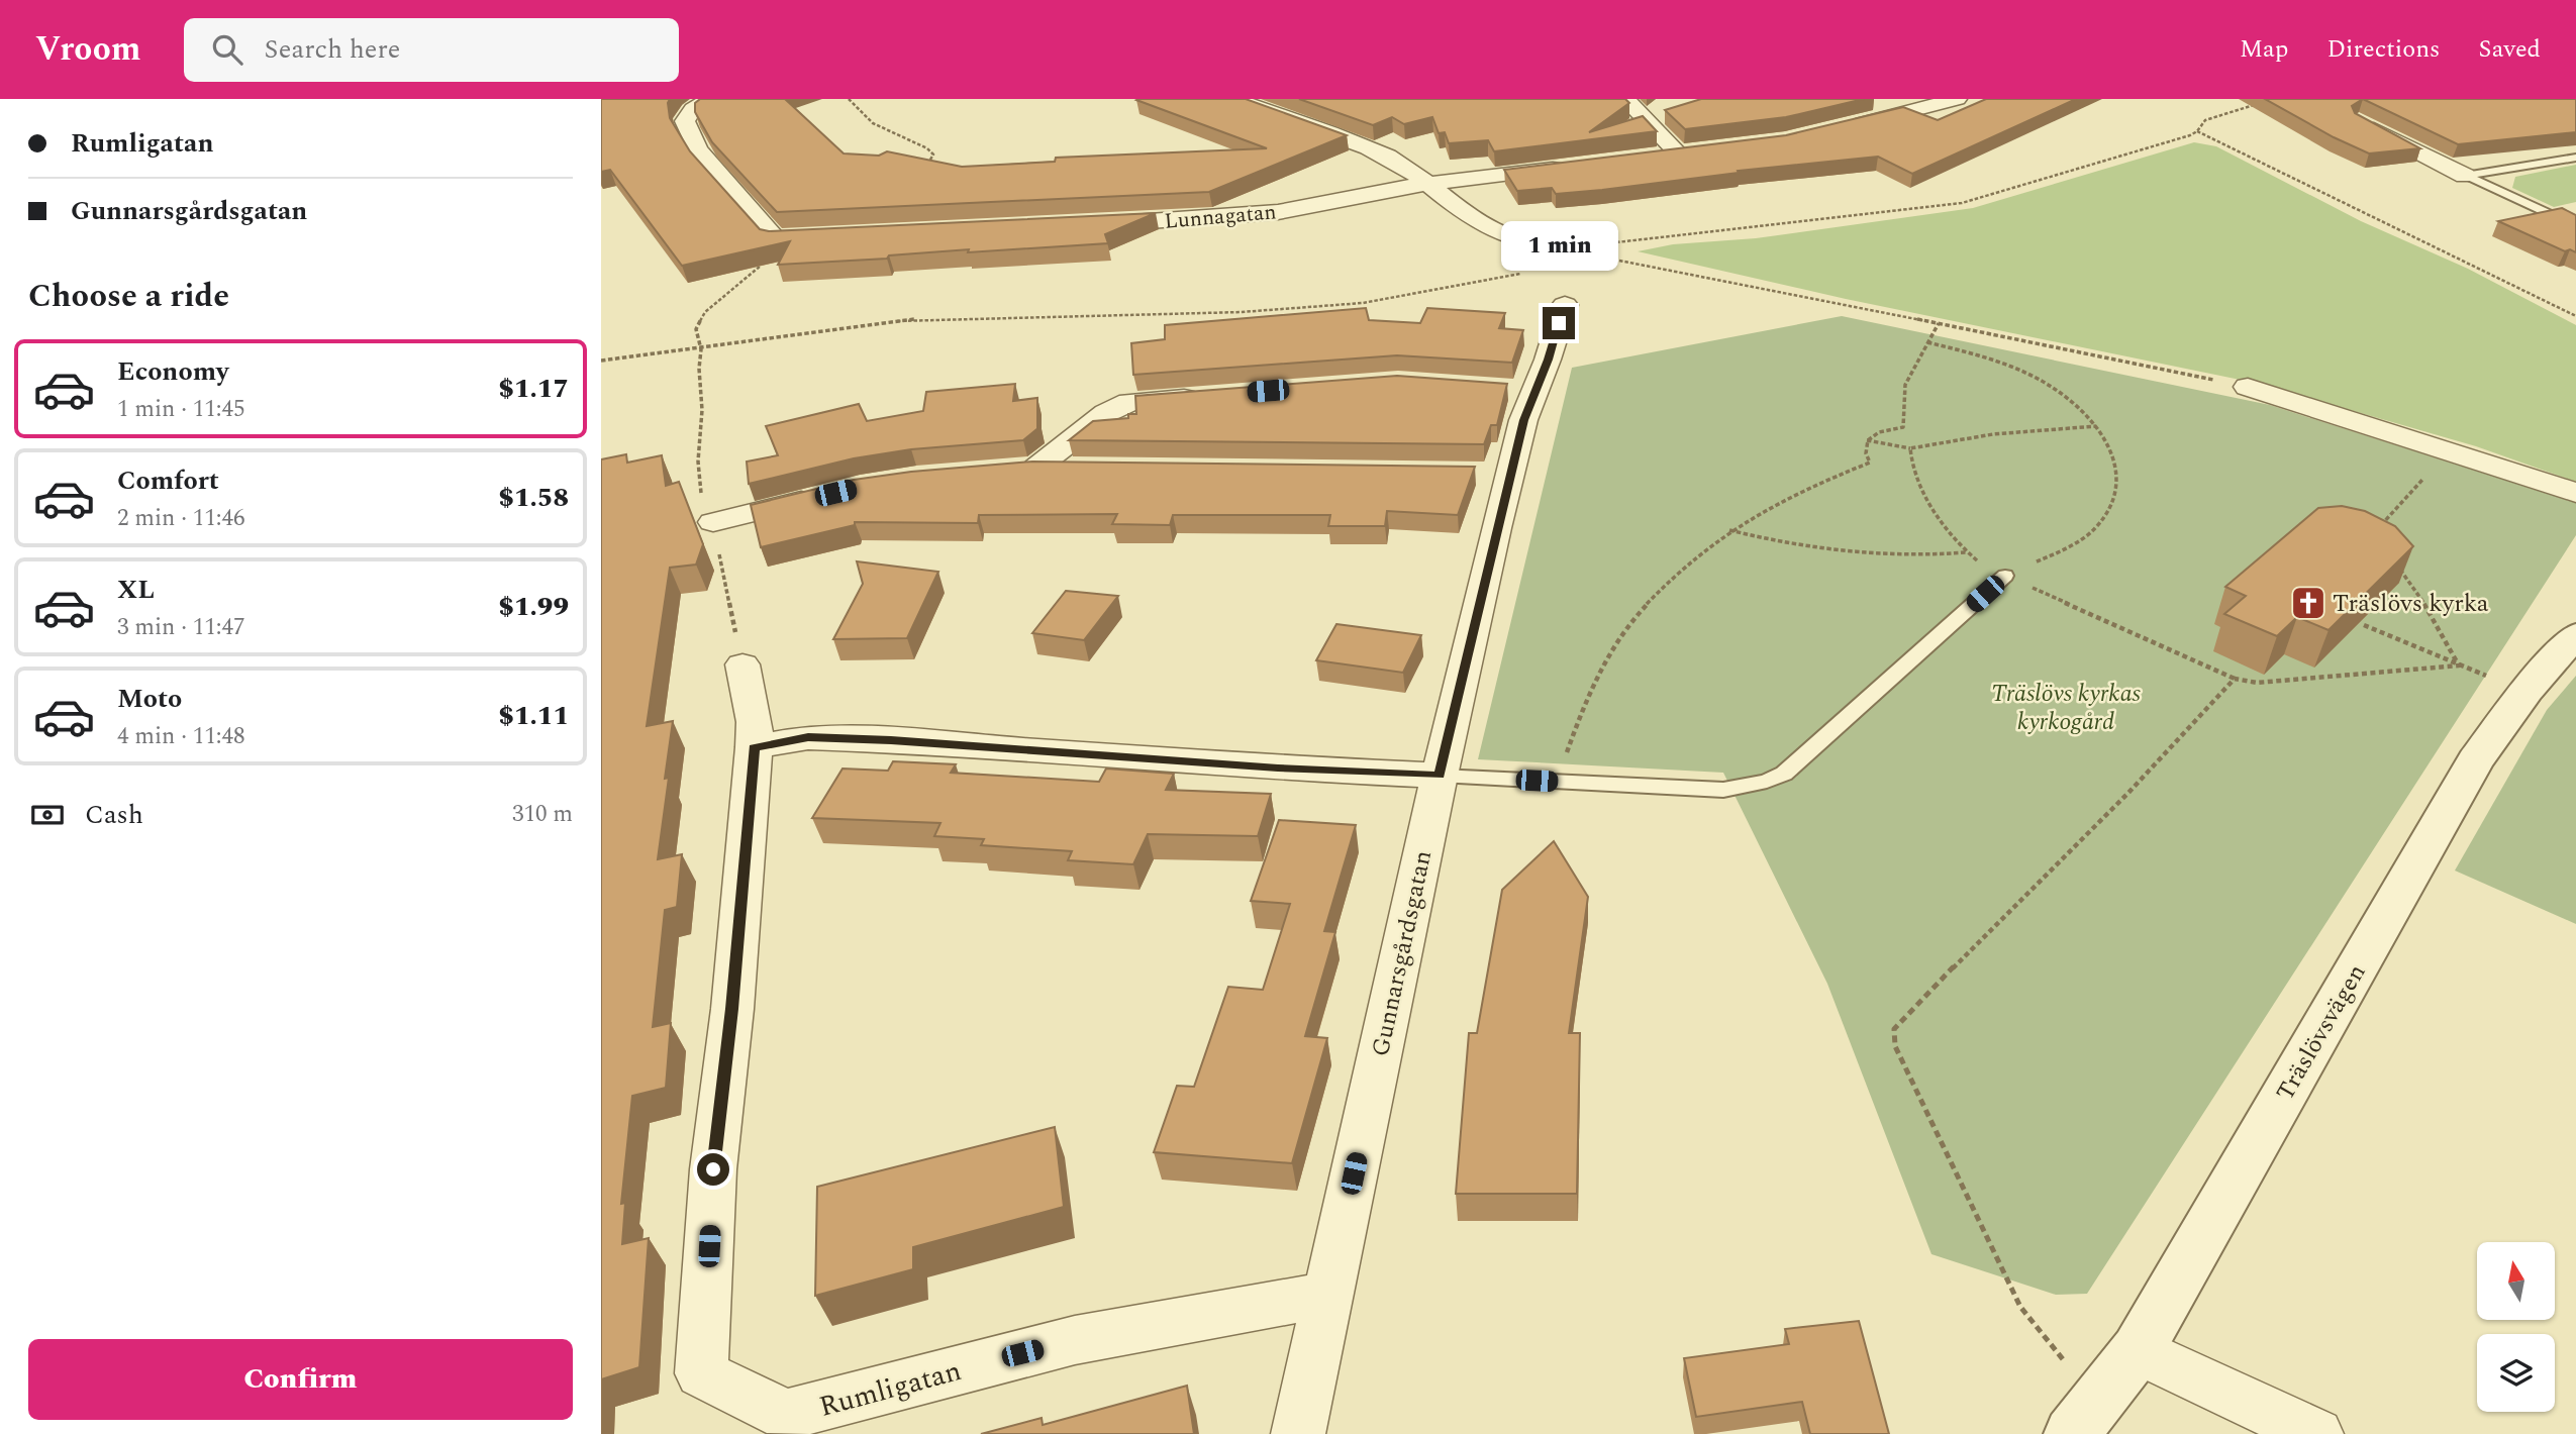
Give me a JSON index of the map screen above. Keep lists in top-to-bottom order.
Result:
{
  "streets": {
    "street": [
      "Lunnagatan",
      "Gunnarsgårdsgatan",
      "Träslövsvägen",
      "Rumligatan"
    ]
  },
  "crossings": [
    ["Gunnarsgårdsgatan", "Rumligatan"]
  ],
  "parks": ["Träslövs kyrkas kyrkogård"],
  "places": {
    "church": ["Träslövs kyrka"]
  },
  "north": "top",
  "page": {
    "header": "Vroom",
    "search": "Search here",
    "nav": ["Map", "Directions", "Saved"],
    "banner": ["Rumligatan", "Gunnarsgårdsgatan"],
    "bubble": "1 min",
    "heading": "Choose a ride",
    "list": [
      {
        "name": "Economy",
        "note": "1 min · 11:45",
        "value": "$1.17"
      },
      {
        "name": "Comfort",
        "note": "2 min · 11:46",
        "value": "$1.58"
      },
      {
        "name": "XL",
        "note": "3 min · 11:47",
        "value": "$1.99"
      },
      {
        "name": "Moto",
        "note": "4 min · 11:48",
        "value": "$1.11"
      }
    ],
    "pay": ["Cash", "310 m"],
    "buttons": "Confirm"
  }
}
